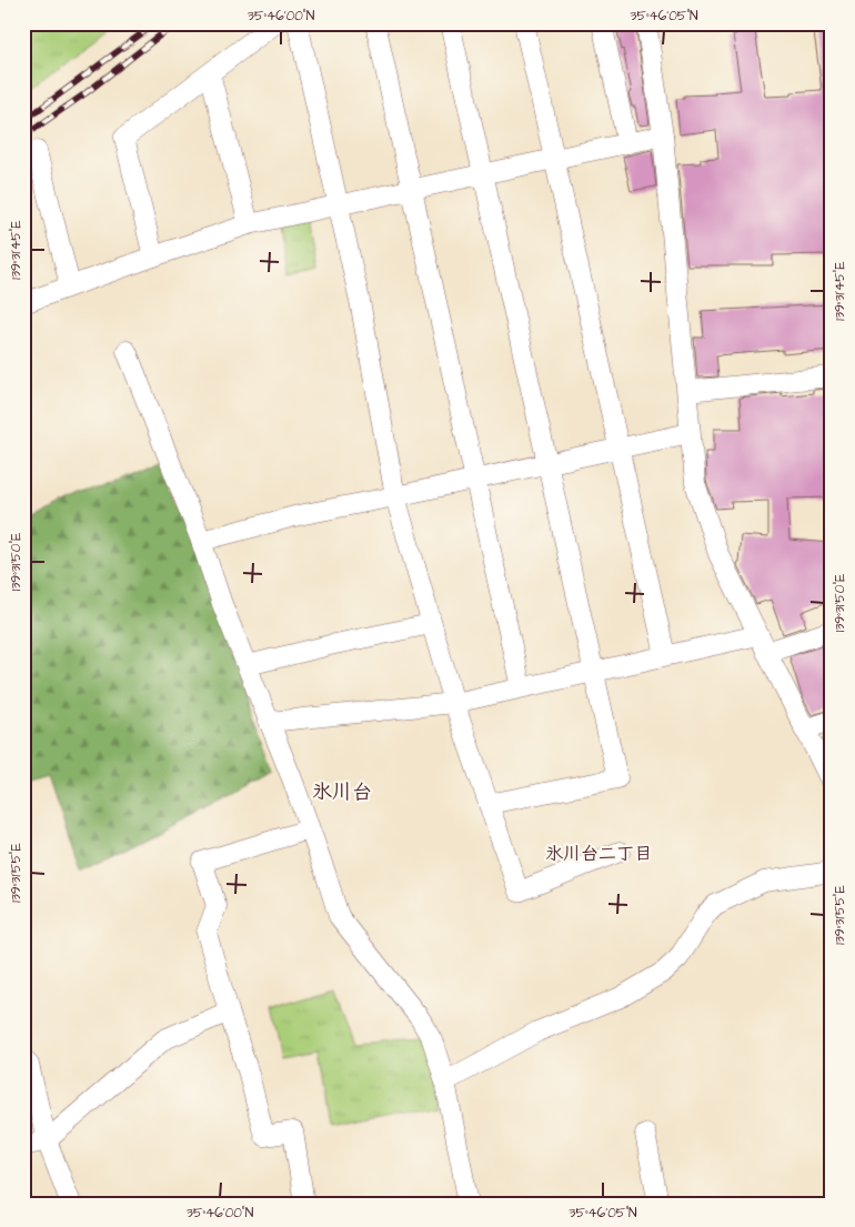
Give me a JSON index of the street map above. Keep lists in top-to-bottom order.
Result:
{
  "districts": ["氷川台", "氷川台二丁目"],
  "coordinates": [
    "35°46'00\"N",
    "35°46'05\"N",
    "139°31'45\"E",
    "139°31'50\"E",
    "139°31'55\"E"
  ]
}
